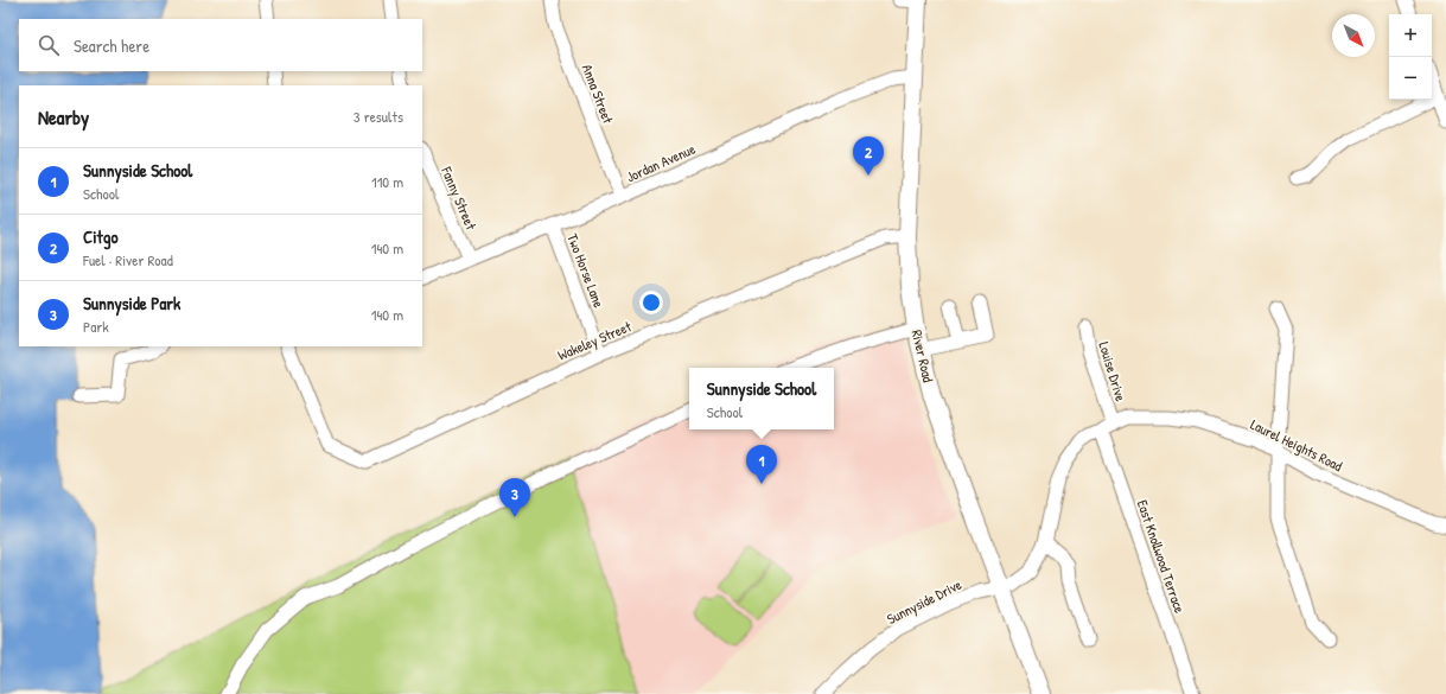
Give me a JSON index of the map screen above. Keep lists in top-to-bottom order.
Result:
{
  "streets": {
    "main road": ["River Road"],
    "street": [
      "Anna Street",
      "Jordan Avenue",
      "Fanny Street",
      "Two Horse Lane",
      "Wakeley Street",
      "Louise Drive",
      "Laurel Heights Road",
      "East Knollwood Terrace",
      "Sunnyside Drive"
    ]
  },
  "crossings": [
    ["Anna Street", "Jordan Avenue"],
    ["Jordan Avenue", "Fanny Street"],
    ["Jordan Avenue", "Two Horse Lane"],
    ["Jordan Avenue", "River Road"],
    ["Two Horse Lane", "Wakeley Street"],
    ["Wakeley Street", "River Road"],
    ["River Road", "Laurel Heights Road"],
    ["River Road", "Sunnyside Drive"],
    ["Louise Drive", "Laurel Heights Road"],
    ["Louise Drive", "East Knollwood Terrace"],
    ["Laurel Heights Road", "East Knollwood Terrace"],
    ["Laurel Heights Road", "Sunnyside Drive"]
  ],
  "north": "bottom right",
  "page": {
    "map_buttons": ["+", "−"],
    "search": "Search here",
    "heading": ["Nearby", "3 results"],
    "pins": ["2", "1", "3"],
    "list": [
      {
        "mark": "1",
        "name": "Sunnyside School",
        "note": "School",
        "value": "110 m"
      },
      {
        "mark": "2",
        "name": "Citgo",
        "note": "Fuel · River Road",
        "value": "140 m"
      },
      {
        "mark": "3",
        "name": "Sunnyside Park",
        "note": "Park",
        "value": "140 m"
      }
    ],
    "popup": ["Sunnyside School", "School"]
  }
}
